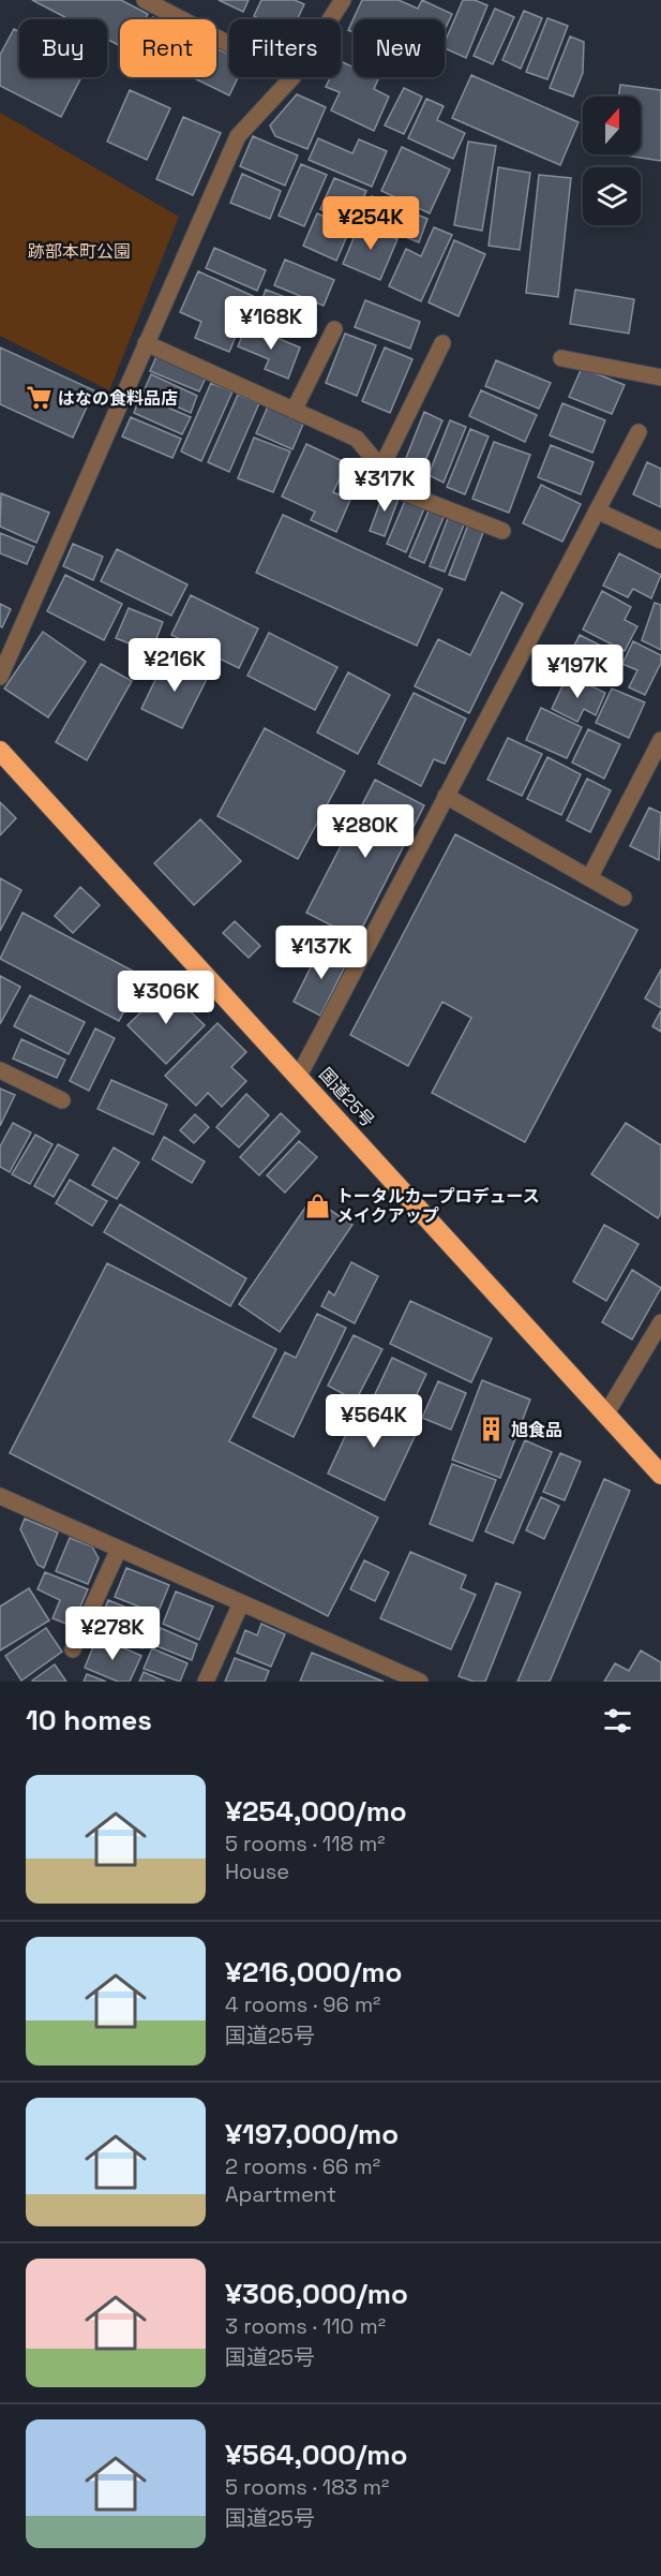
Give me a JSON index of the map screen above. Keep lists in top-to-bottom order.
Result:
{
  "streets": {
    "highway": ["国道25号"]
  },
  "parks": ["跡部本町公園"],
  "places": {
    "supermarket": ["はなの食料品店"],
    "shop": ["トータルカープロデュース メイクアップ"],
    "building": ["旭食品"]
  },
  "north": "top",
  "page": {
    "chip": [
      "Buy",
      "Rent",
      "Filters",
      "New"
    ],
    "price": [
      "¥254K",
      "¥168K",
      "¥317K",
      "¥216K",
      "¥197K",
      "¥280K",
      "¥137K",
      "¥306K",
      "¥564K",
      "¥278K"
    ],
    "heading": "10 homes",
    "list": [
      {
        "name": "¥254,000/mo",
        "note": "5 rooms · 118 m² · House"
      },
      {
        "name": "¥216,000/mo",
        "note": "4 rooms · 96 m² · 国道25号"
      },
      {
        "name": "¥197,000/mo",
        "note": "2 rooms · 66 m² · Apartment"
      },
      {
        "name": "¥306,000/mo",
        "note": "3 rooms · 110 m² · 国道25号"
      },
      {
        "name": "¥564,000/mo",
        "note": "5 rooms · 183 m² · 国道25号"
      }
    ]
  }
}
